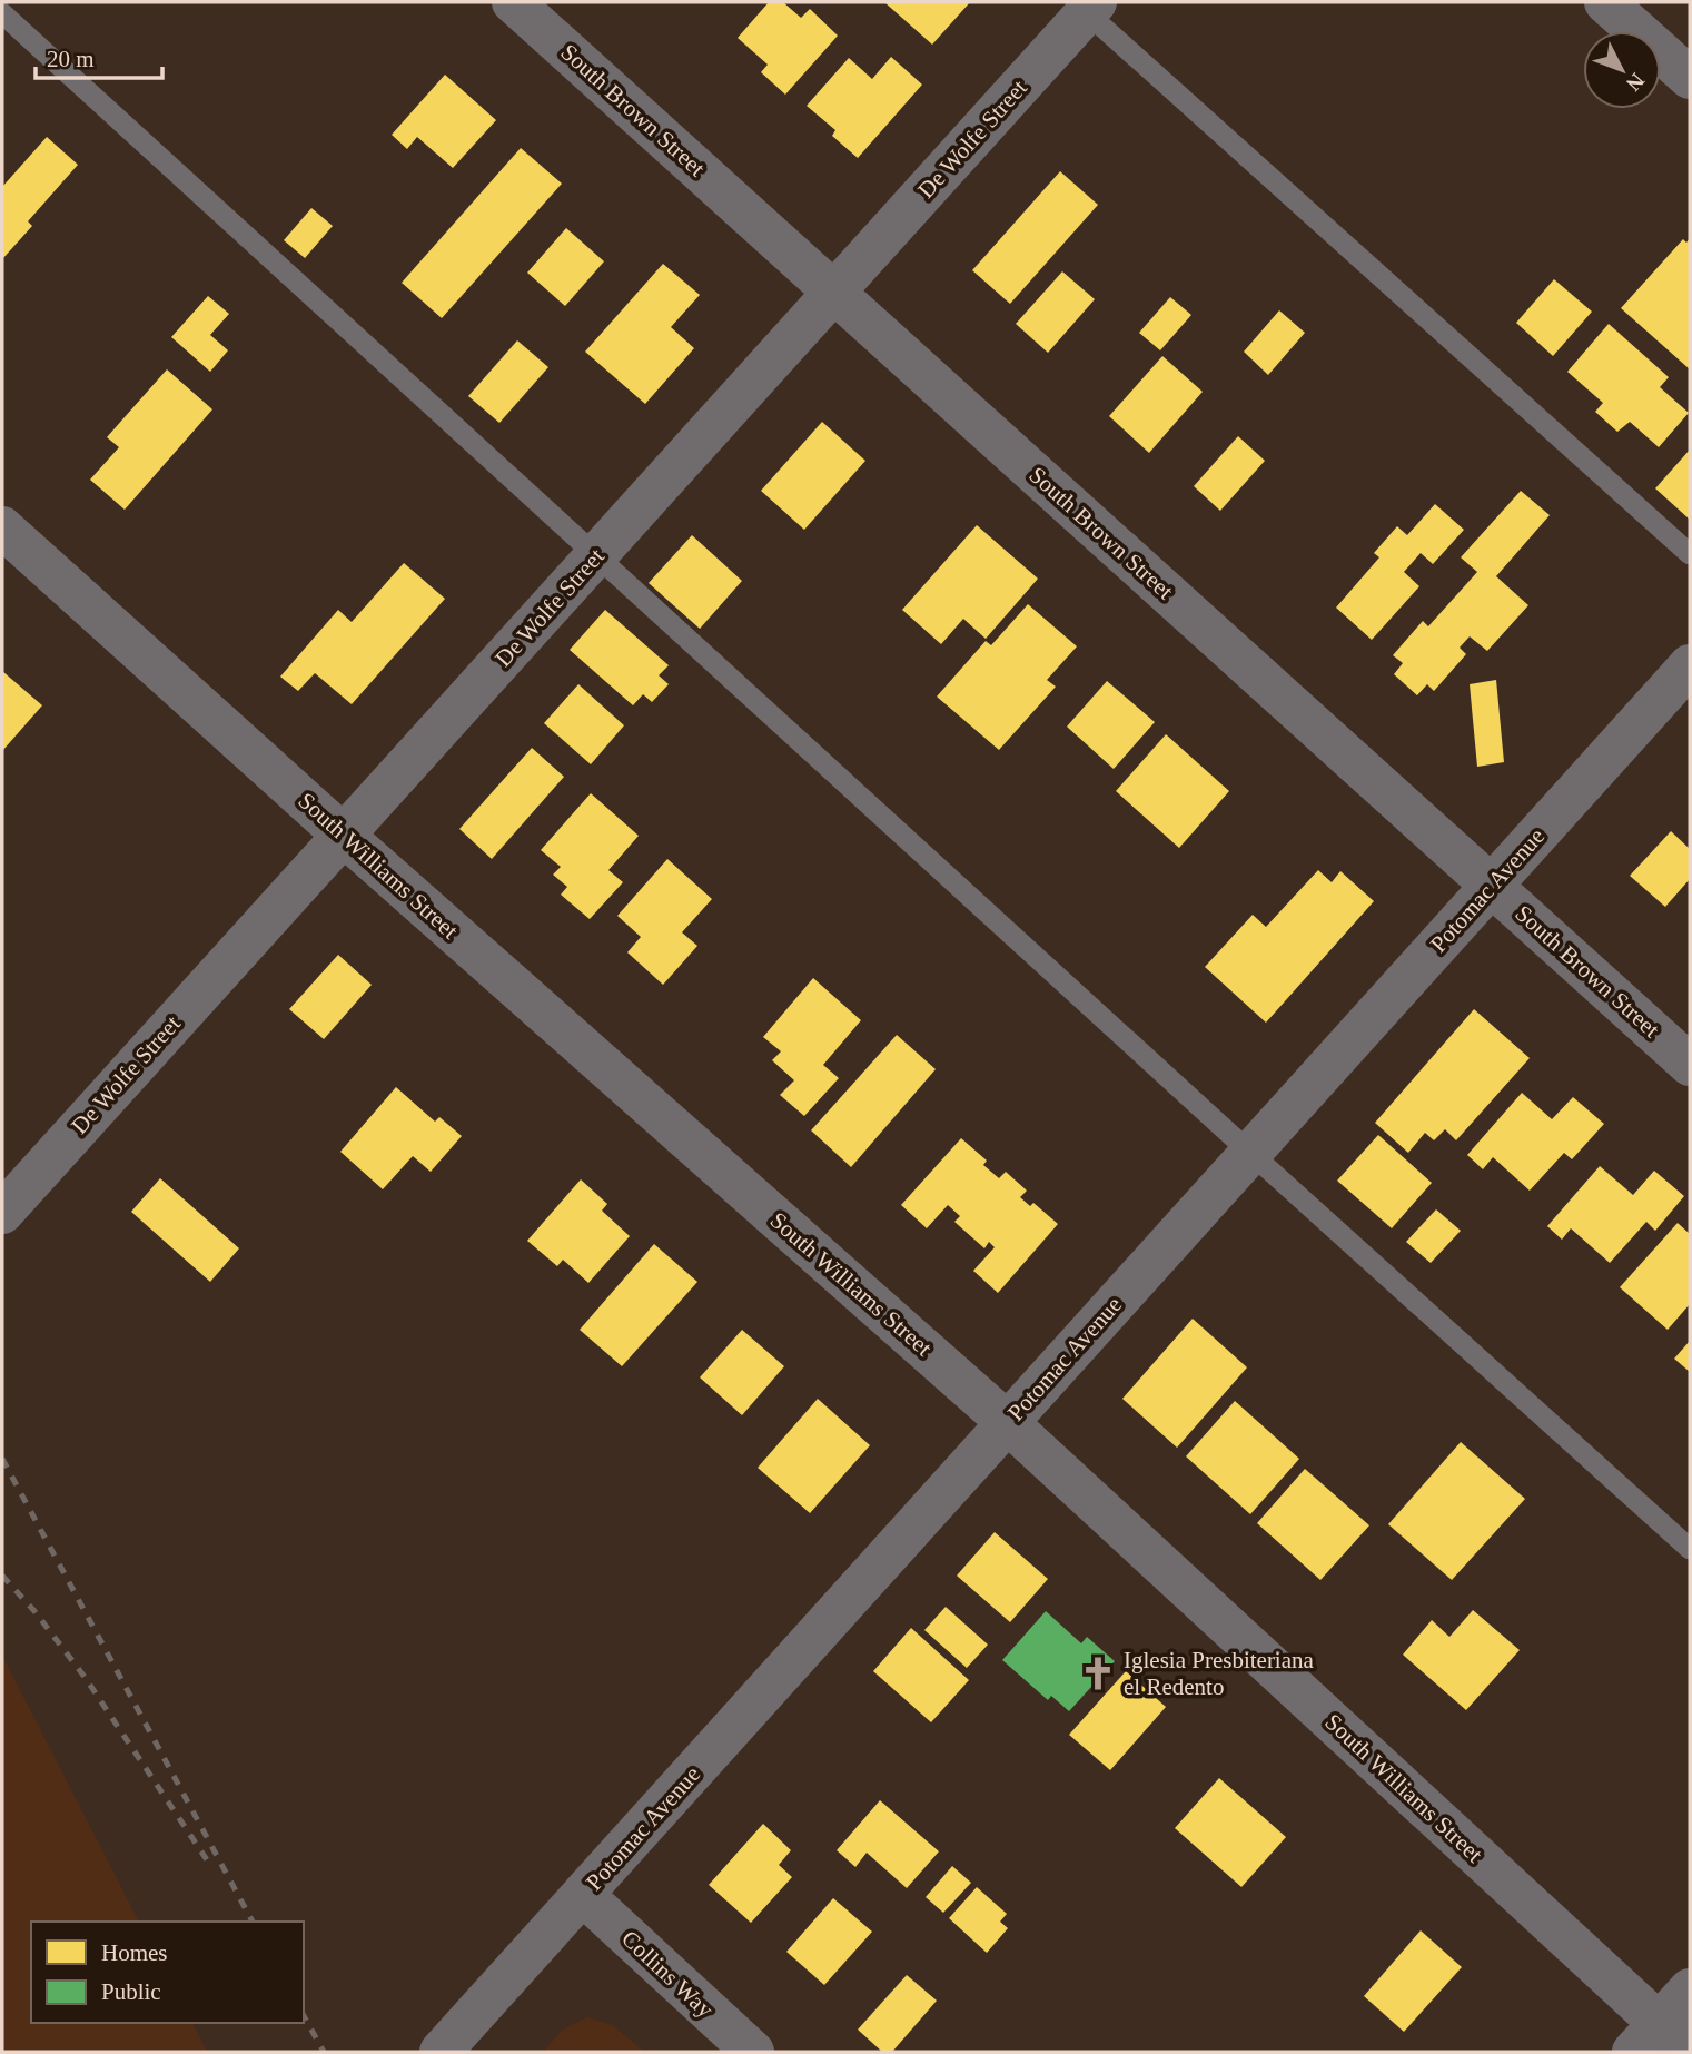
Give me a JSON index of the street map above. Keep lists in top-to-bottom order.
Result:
{
  "streets": {
    "street": [
      "South Brown Street",
      "De Wolfe Street",
      "South Williams Street",
      "Potomac Avenue",
      "Collins Way"
    ]
  },
  "crossings": [
    ["South Brown Street", "De Wolfe Street"],
    ["South Brown Street", "Potomac Avenue"],
    ["De Wolfe Street", "South Williams Street"],
    ["South Williams Street", "Potomac Avenue"],
    ["Potomac Avenue", "Collins Way"]
  ],
  "places": {
    "church": ["Iglesia Presbiteriana el Redento"]
  },
  "legend": ["Homes", "Public"],
  "scale_bar": "20 m",
  "north": "bottom right"
}
